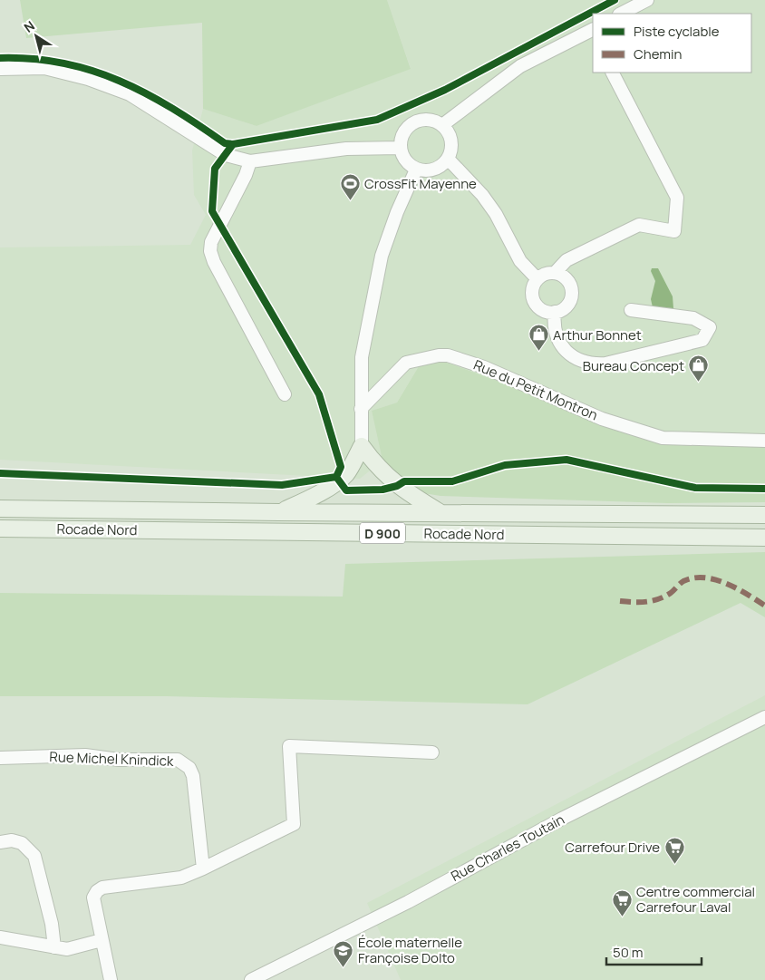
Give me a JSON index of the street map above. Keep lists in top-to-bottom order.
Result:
{
  "streets": {
    "main road": ["Rocade Nord", "D 900"],
    "street": ["Rue du Petit Montron", "Rue Michel Knindick", "Rue Charles Toutain"]
  },
  "places": {
    "sports": ["CrossFit Mayenne"],
    "shop": ["Arthur Bonnet", "Bureau Concept"],
    "supermarket": ["Carrefour Drive", "Centre commercial Carrefour Laval"],
    "school or university": ["École maternelle Françoise Dolto"]
  },
  "legend": ["Piste cyclable", "Chemin"],
  "scale_bar": "50 m",
  "north": "top left"
}
